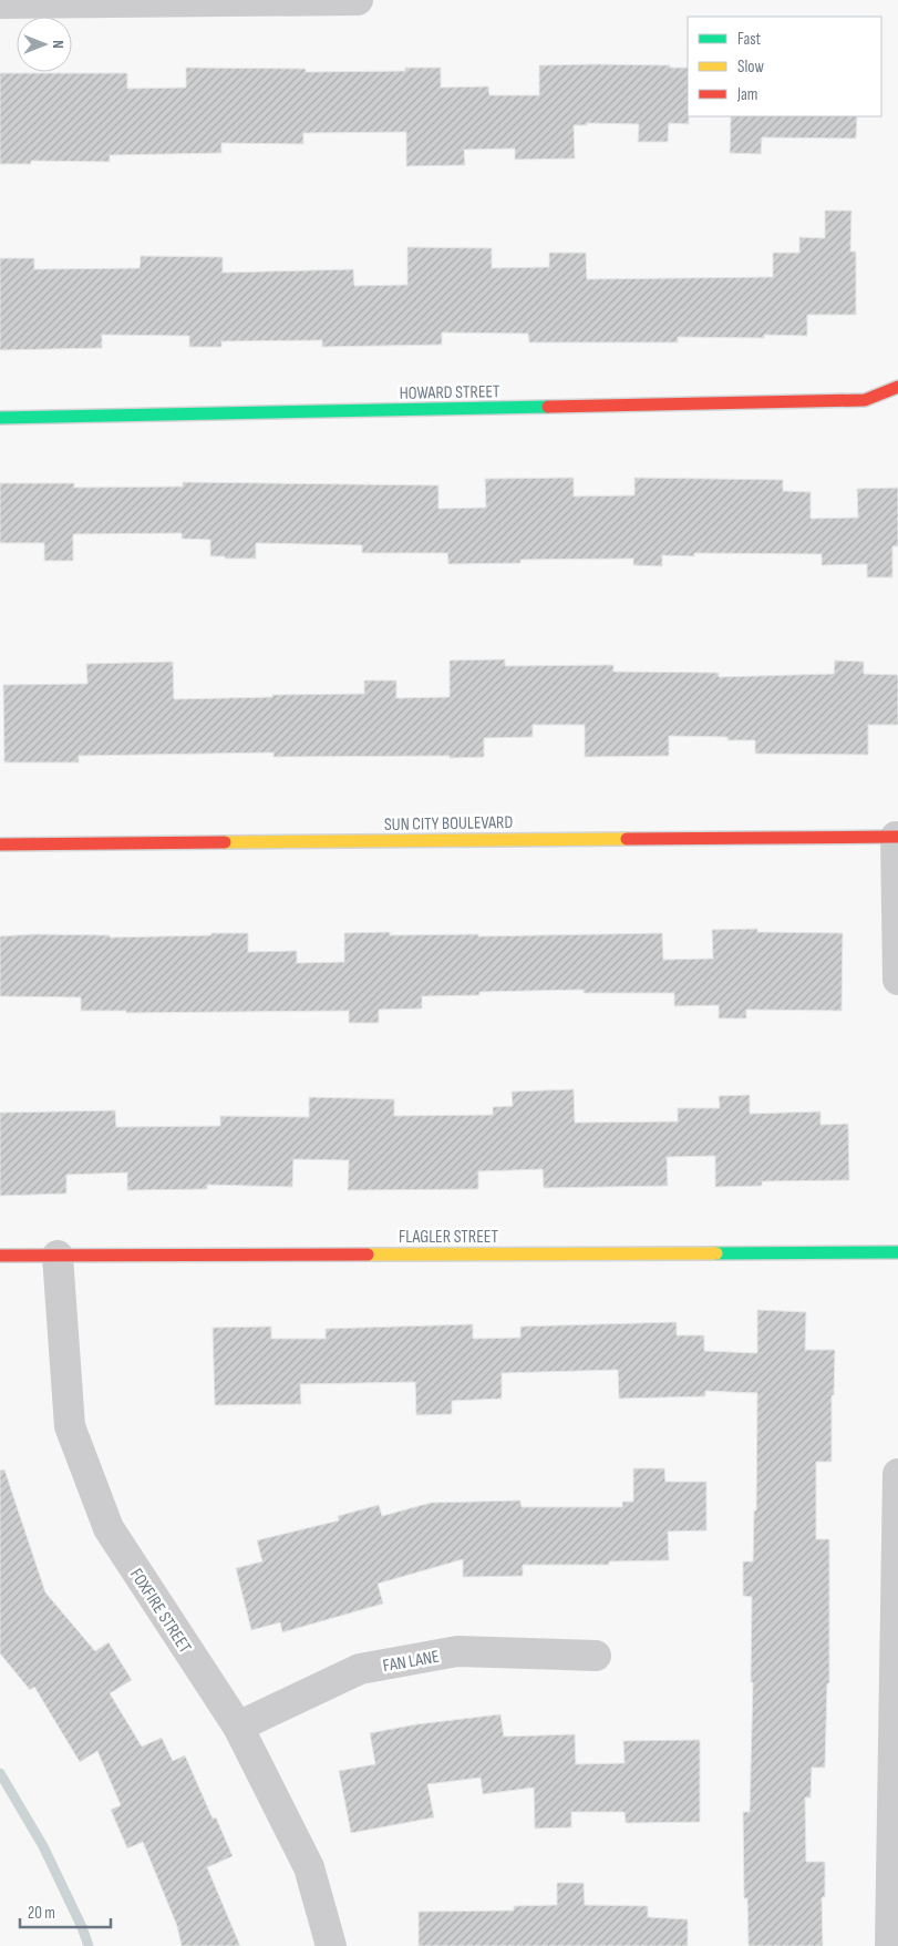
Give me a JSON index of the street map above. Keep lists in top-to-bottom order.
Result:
{
  "streets": {
    "street": [
      "HOWARD STREET",
      "SUN CITY BOULEVARD",
      "FLAGLER STREET",
      "FOXFIRE STREET",
      "FAN LANE"
    ]
  },
  "crossings": [
    ["FLAGLER STREET", "FOXFIRE STREET"],
    ["FOXFIRE STREET", "FAN LANE"]
  ],
  "legend": ["Fast", "Slow", "Jam"],
  "scale_bar": "20 m",
  "north": "right"
}
